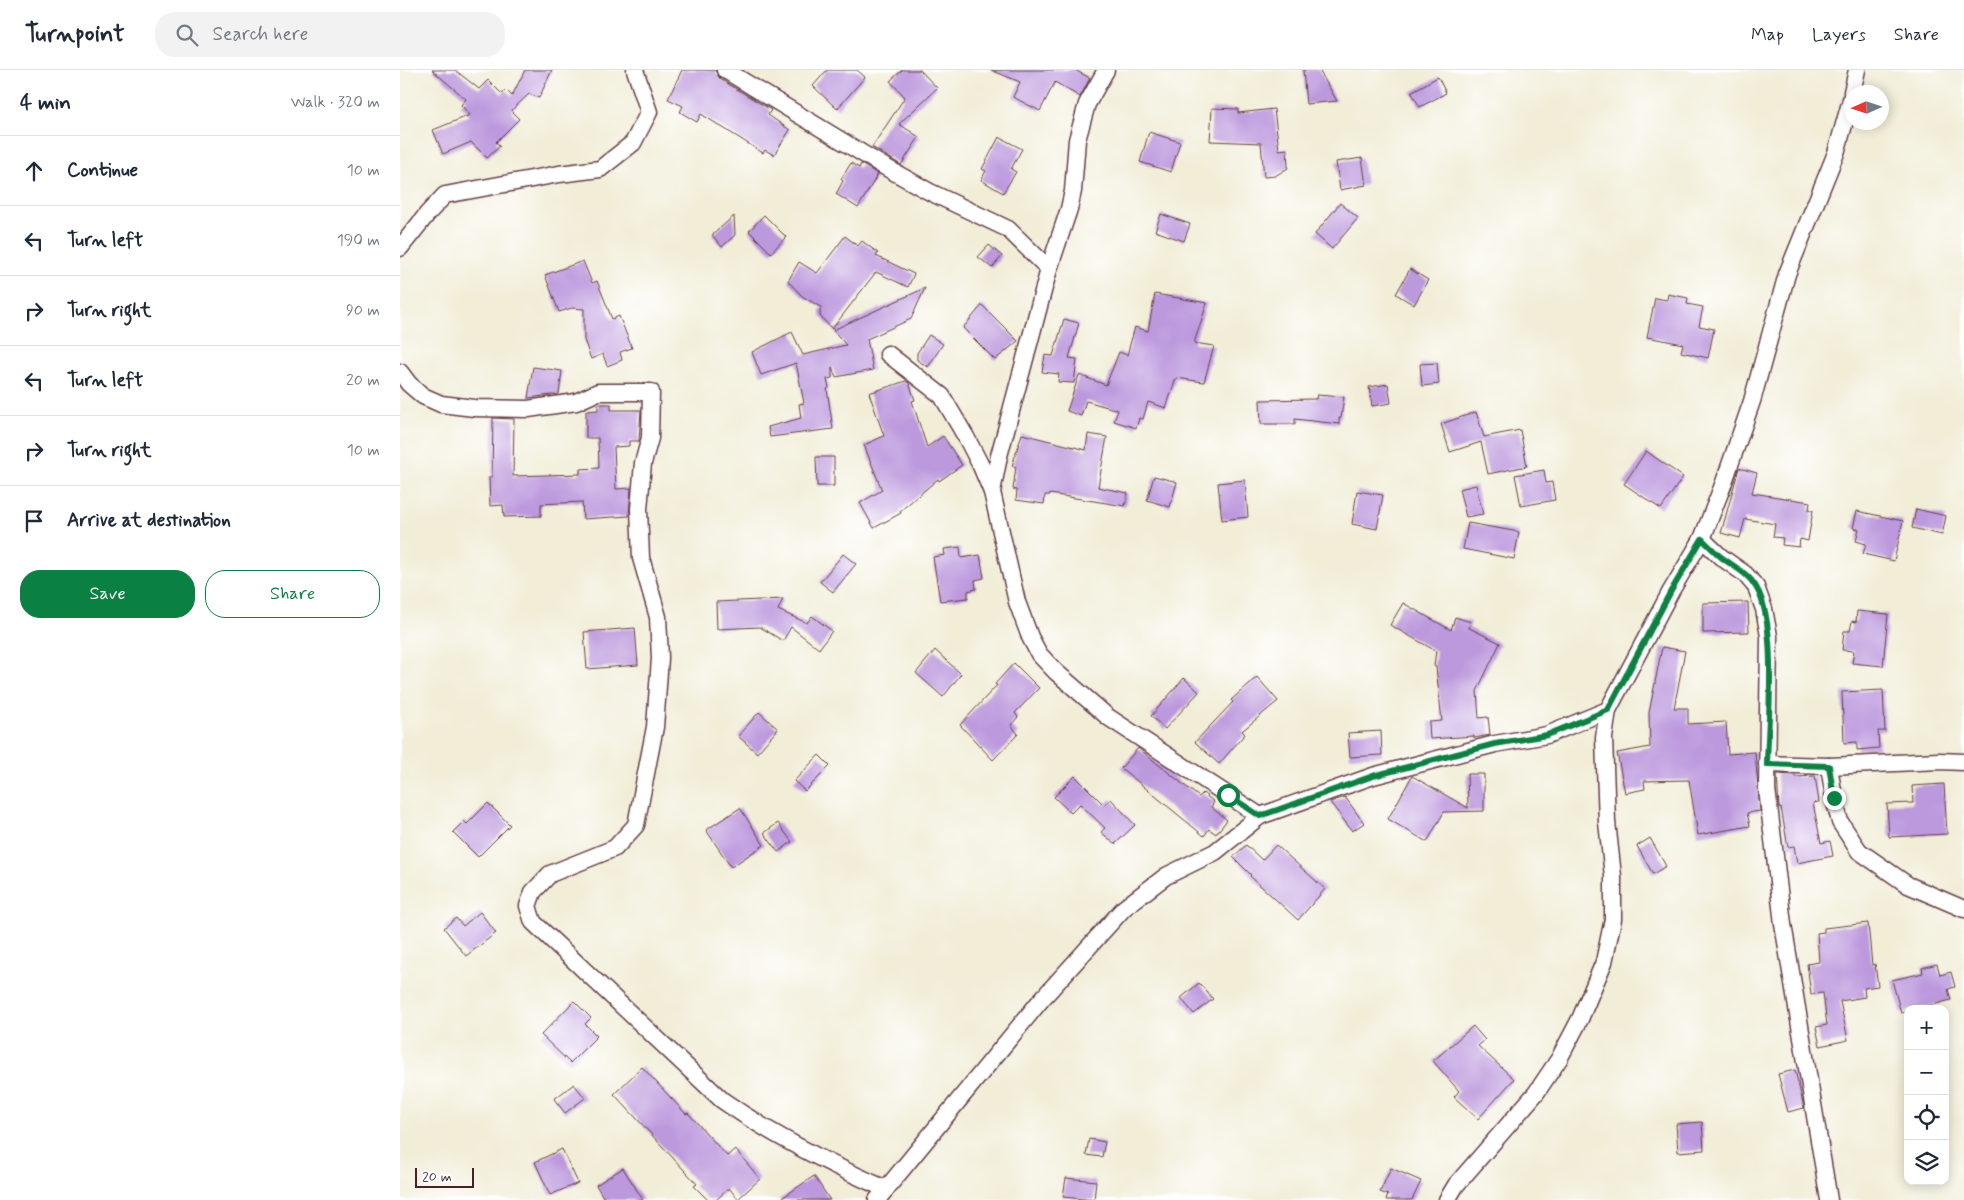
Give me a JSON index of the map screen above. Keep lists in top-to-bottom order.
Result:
{
  "scale_bar": "20 m",
  "north": "left",
  "page": {
    "header": "Turnpoint",
    "search": "Search here",
    "nav": ["Map", "Layers", "Share"],
    "heading": ["4 min", "Walk · 320 m"],
    "list": [
      ["Continue", "10 m"],
      ["Turn left", "190 m"],
      ["Turn right", "90 m"],
      ["Turn left", "20 m"],
      ["Turn right", "10 m"],
      "Arrive at destination"
    ],
    "buttons": ["Save", "Share"],
    "map_buttons": ["+", "−"],
    "scale": "20 m"
  }
}
